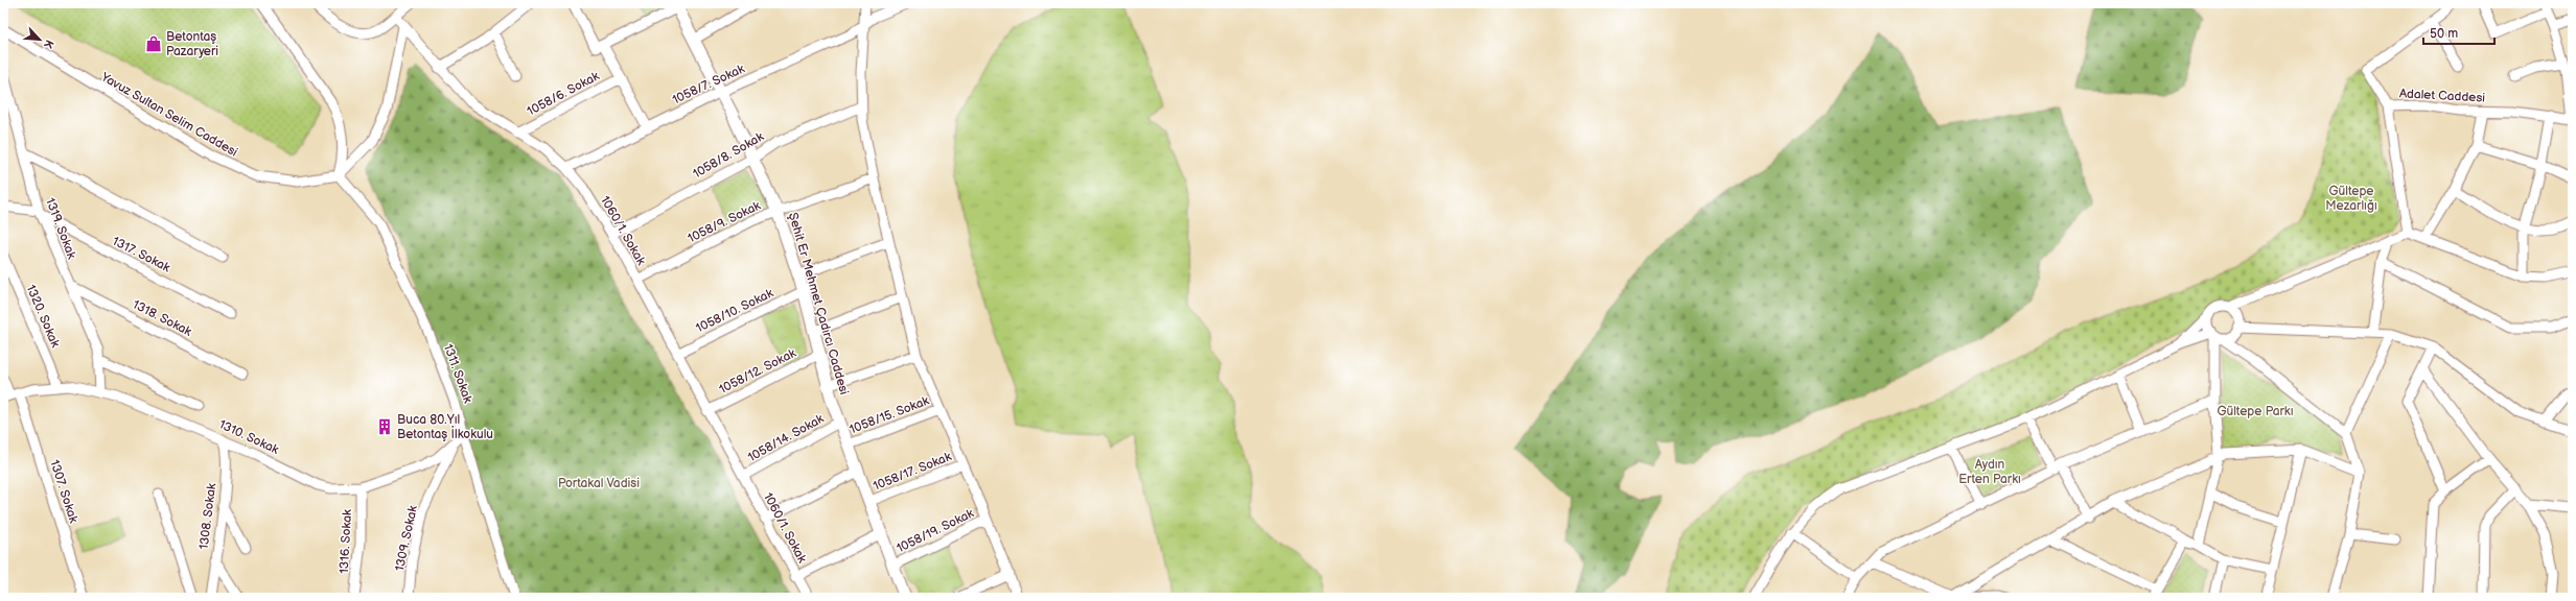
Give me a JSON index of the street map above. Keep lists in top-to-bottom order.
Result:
{
  "streets": {
    "main road": ["Şehit Er Mehmet Çadırcı Caddesi"],
    "street": [
      "1058/7. Sokak",
      "1058/6. Sokak",
      "Adalet Caddesi",
      "Yavuz Sultan Selim Caddesi",
      "1058/8. Sokak",
      "1058/9. Sokak",
      "1319. Sokak",
      "1060/1. Sokak",
      "1317. Sokak",
      "1058/10. Sokak",
      "1320. Sokak",
      "1318. Sokak",
      "1058/12. Sokak",
      "1311. Sokak",
      "1058/15. Sokak",
      "1310. Sokak",
      "1058/14. Sokak",
      "1058/17. Sokak",
      "1307. Sokak",
      "1308. Sokak",
      "1058/19. Sokak",
      "1309. Sokak",
      "1316. Sokak"
    ]
  },
  "crossings": [
    ["1058/7. Sokak", "1060/1. Sokak"],
    ["1058/7. Sokak", "Şehit Er Mehmet Çadırcı Caddesi"],
    ["1058/6. Sokak", "1060/1. Sokak"],
    ["Yavuz Sultan Selim Caddesi", "1311. Sokak"],
    ["1058/8. Sokak", "1060/1. Sokak"],
    ["1058/8. Sokak", "Şehit Er Mehmet Çadırcı Caddesi"],
    ["1058/9. Sokak", "1060/1. Sokak"],
    ["1058/9. Sokak", "Şehit Er Mehmet Çadırcı Caddesi"],
    ["1319. Sokak", "1317. Sokak"],
    ["1319. Sokak", "1318. Sokak"],
    ["1319. Sokak", "1310. Sokak"],
    ["1060/1. Sokak", "1058/10. Sokak"],
    ["1060/1. Sokak", "1058/12. Sokak"],
    ["1060/1. Sokak", "1058/14. Sokak"],
    ["Şehit Er Mehmet Çadırcı Caddesi", "1058/10. Sokak"],
    ["Şehit Er Mehmet Çadırcı Caddesi", "1058/12. Sokak"],
    ["Şehit Er Mehmet Çadırcı Caddesi", "1058/15. Sokak"],
    ["Şehit Er Mehmet Çadırcı Caddesi", "1058/14. Sokak"],
    ["Şehit Er Mehmet Çadırcı Caddesi", "1058/17. Sokak"],
    ["Şehit Er Mehmet Çadırcı Caddesi", "1058/19. Sokak"],
    ["1320. Sokak", "1310. Sokak"],
    ["1310. Sokak", "1307. Sokak"],
    ["1310. Sokak", "1308. Sokak"],
    ["1310. Sokak", "1309. Sokak"],
    ["1310. Sokak", "1316. Sokak"]
  ],
  "parks": [
    "Gültepe Mezarlığı",
    "Gültepe Parkı",
    "Aydın Erten Parkı",
    "Portakal Vadisi"
  ],
  "places": {
    "shop": ["Betontaş Pazaryeri"],
    "building": ["Buca 80.Yıl Betontaş İlkokulu"]
  },
  "scale_bar": "50 m",
  "north": "bottom right"
}
